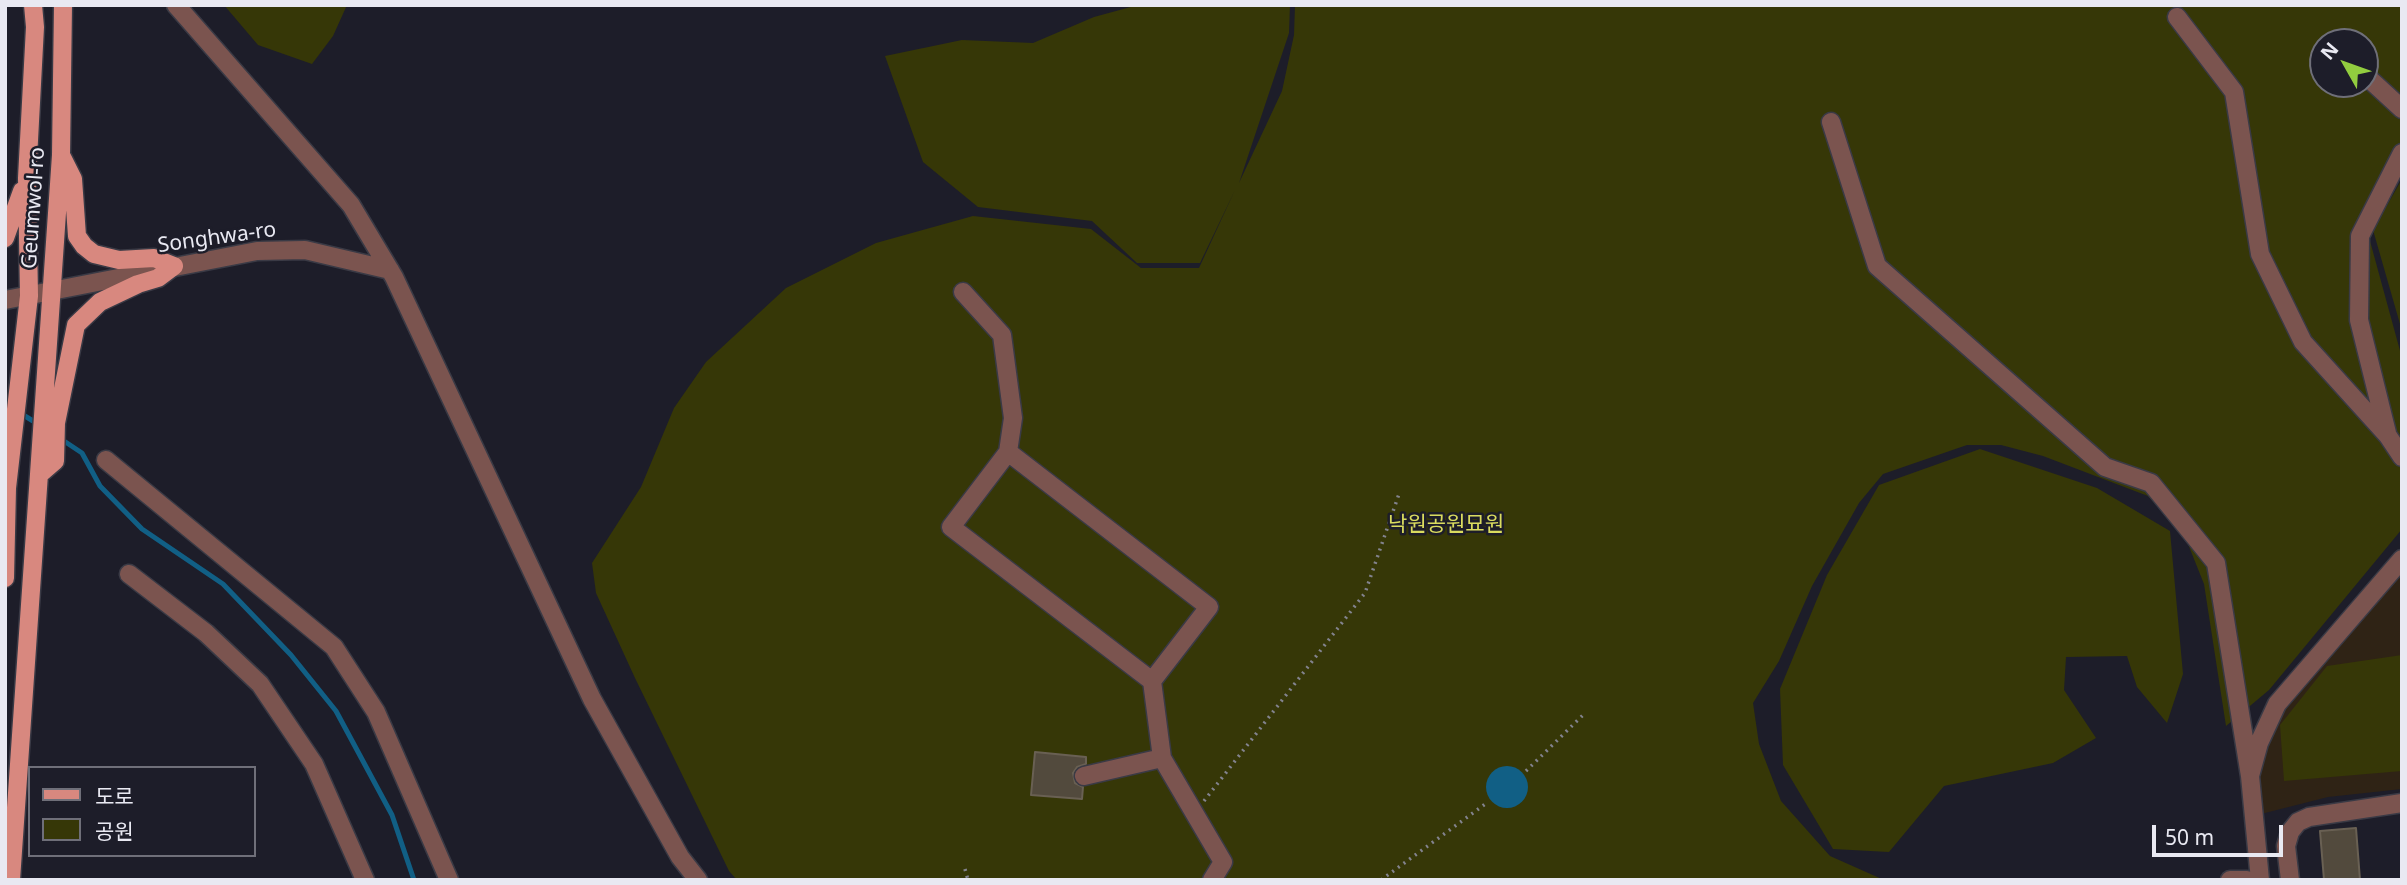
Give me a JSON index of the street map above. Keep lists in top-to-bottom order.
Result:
{
  "streets": {
    "main road": ["Geumwol-ro"],
    "street": ["Songhwa-ro"]
  },
  "crossings": [
    ["Geumwol-ro", "Songhwa-ro"]
  ],
  "parks": ["낙원공원묘원"],
  "legend": ["도로", "공원"],
  "scale_bar": "50 m",
  "north": "top left"
}
